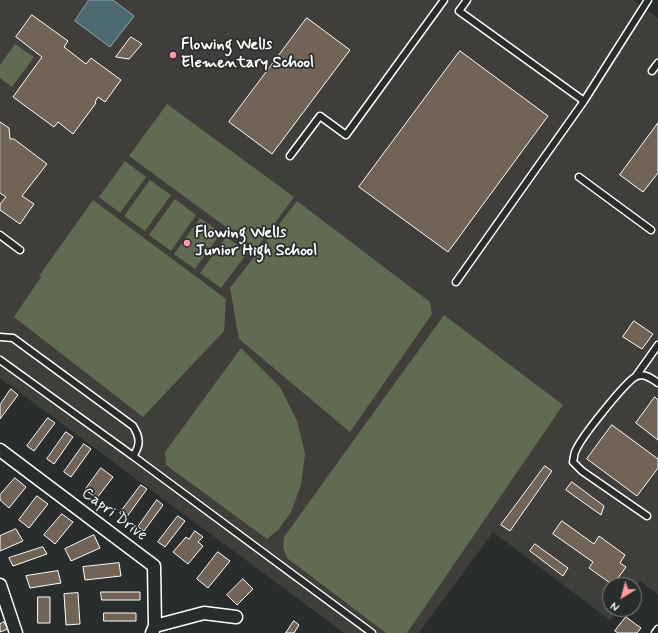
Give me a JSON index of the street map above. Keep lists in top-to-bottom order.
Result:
{
  "streets": {
    "street": ["Capri Drive"]
  },
  "places": ["Flowing Wells Elementary School", "Flowing Wells Junior High School"],
  "north": "bottom left"
}
